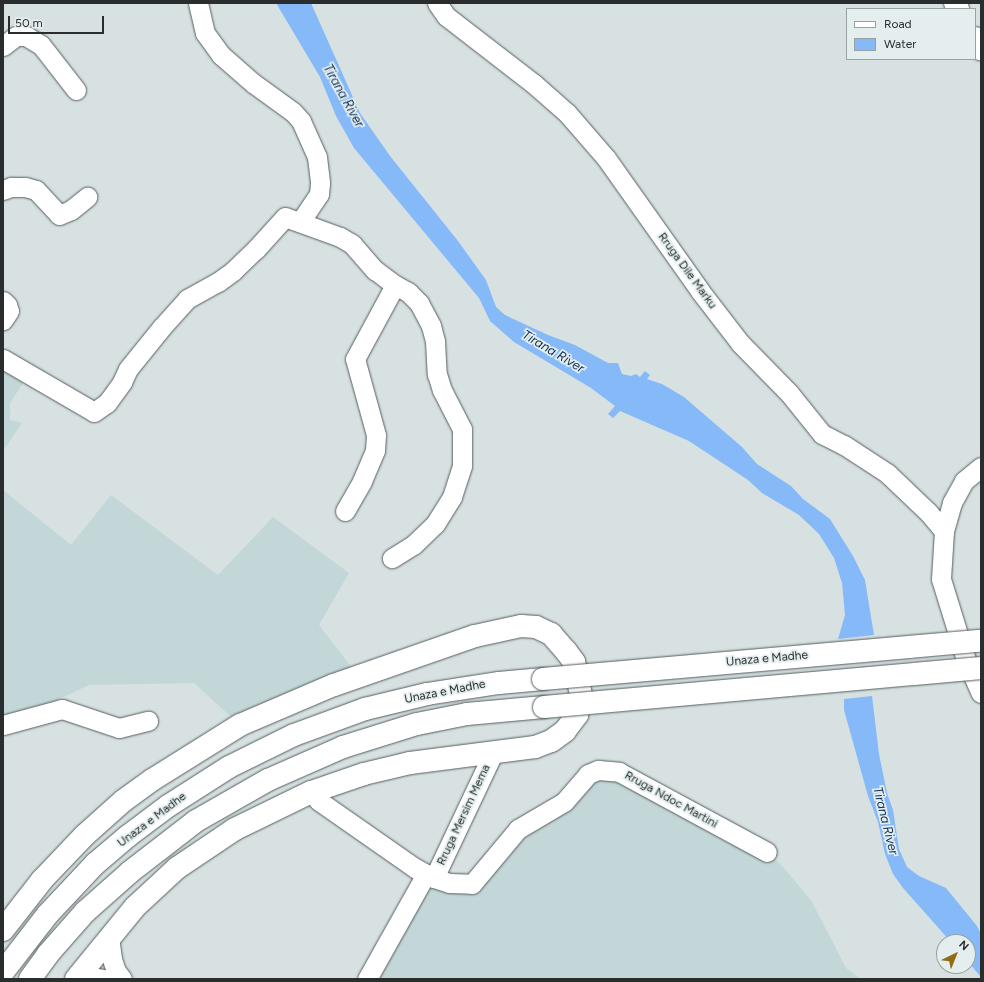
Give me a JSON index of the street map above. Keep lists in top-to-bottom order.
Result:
{
  "streets": {
    "main road": ["Unaza e Madhe"],
    "street": ["Rruga Dile Marku", "Rruga Ndoc Martini", "Rruga Mersim Mema"]
  },
  "crossings": [
    ["Rruga Ndoc Martini", "Rruga Mersim Mema"]
  ],
  "water": ["Tirana River"],
  "legend": ["Road", "Water"],
  "scale_bar": "50 m",
  "north": "top right"
}
